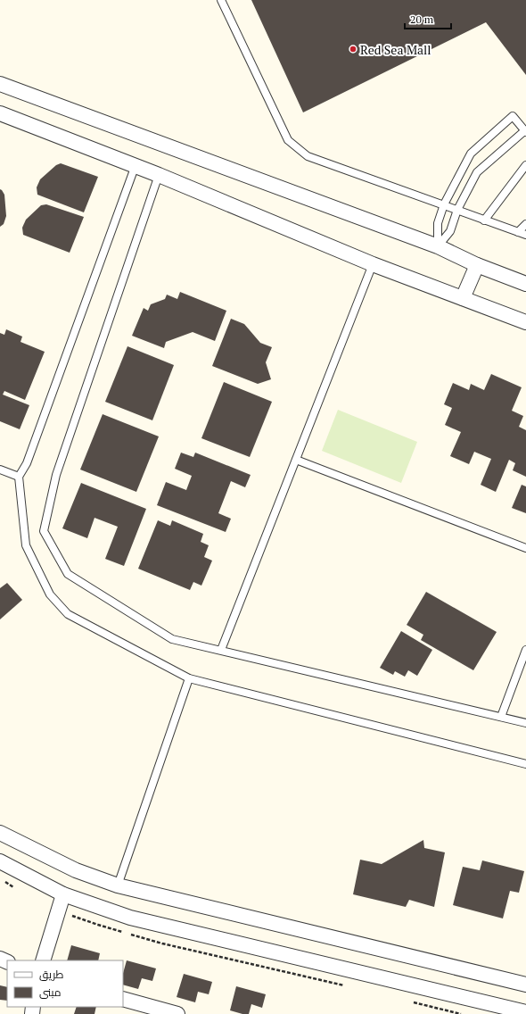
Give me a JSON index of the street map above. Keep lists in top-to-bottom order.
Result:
{
  "places": ["Red Sea Mall"],
  "legend": ["طريق", "مبنى"],
  "scale_bar": "20 m"
}
